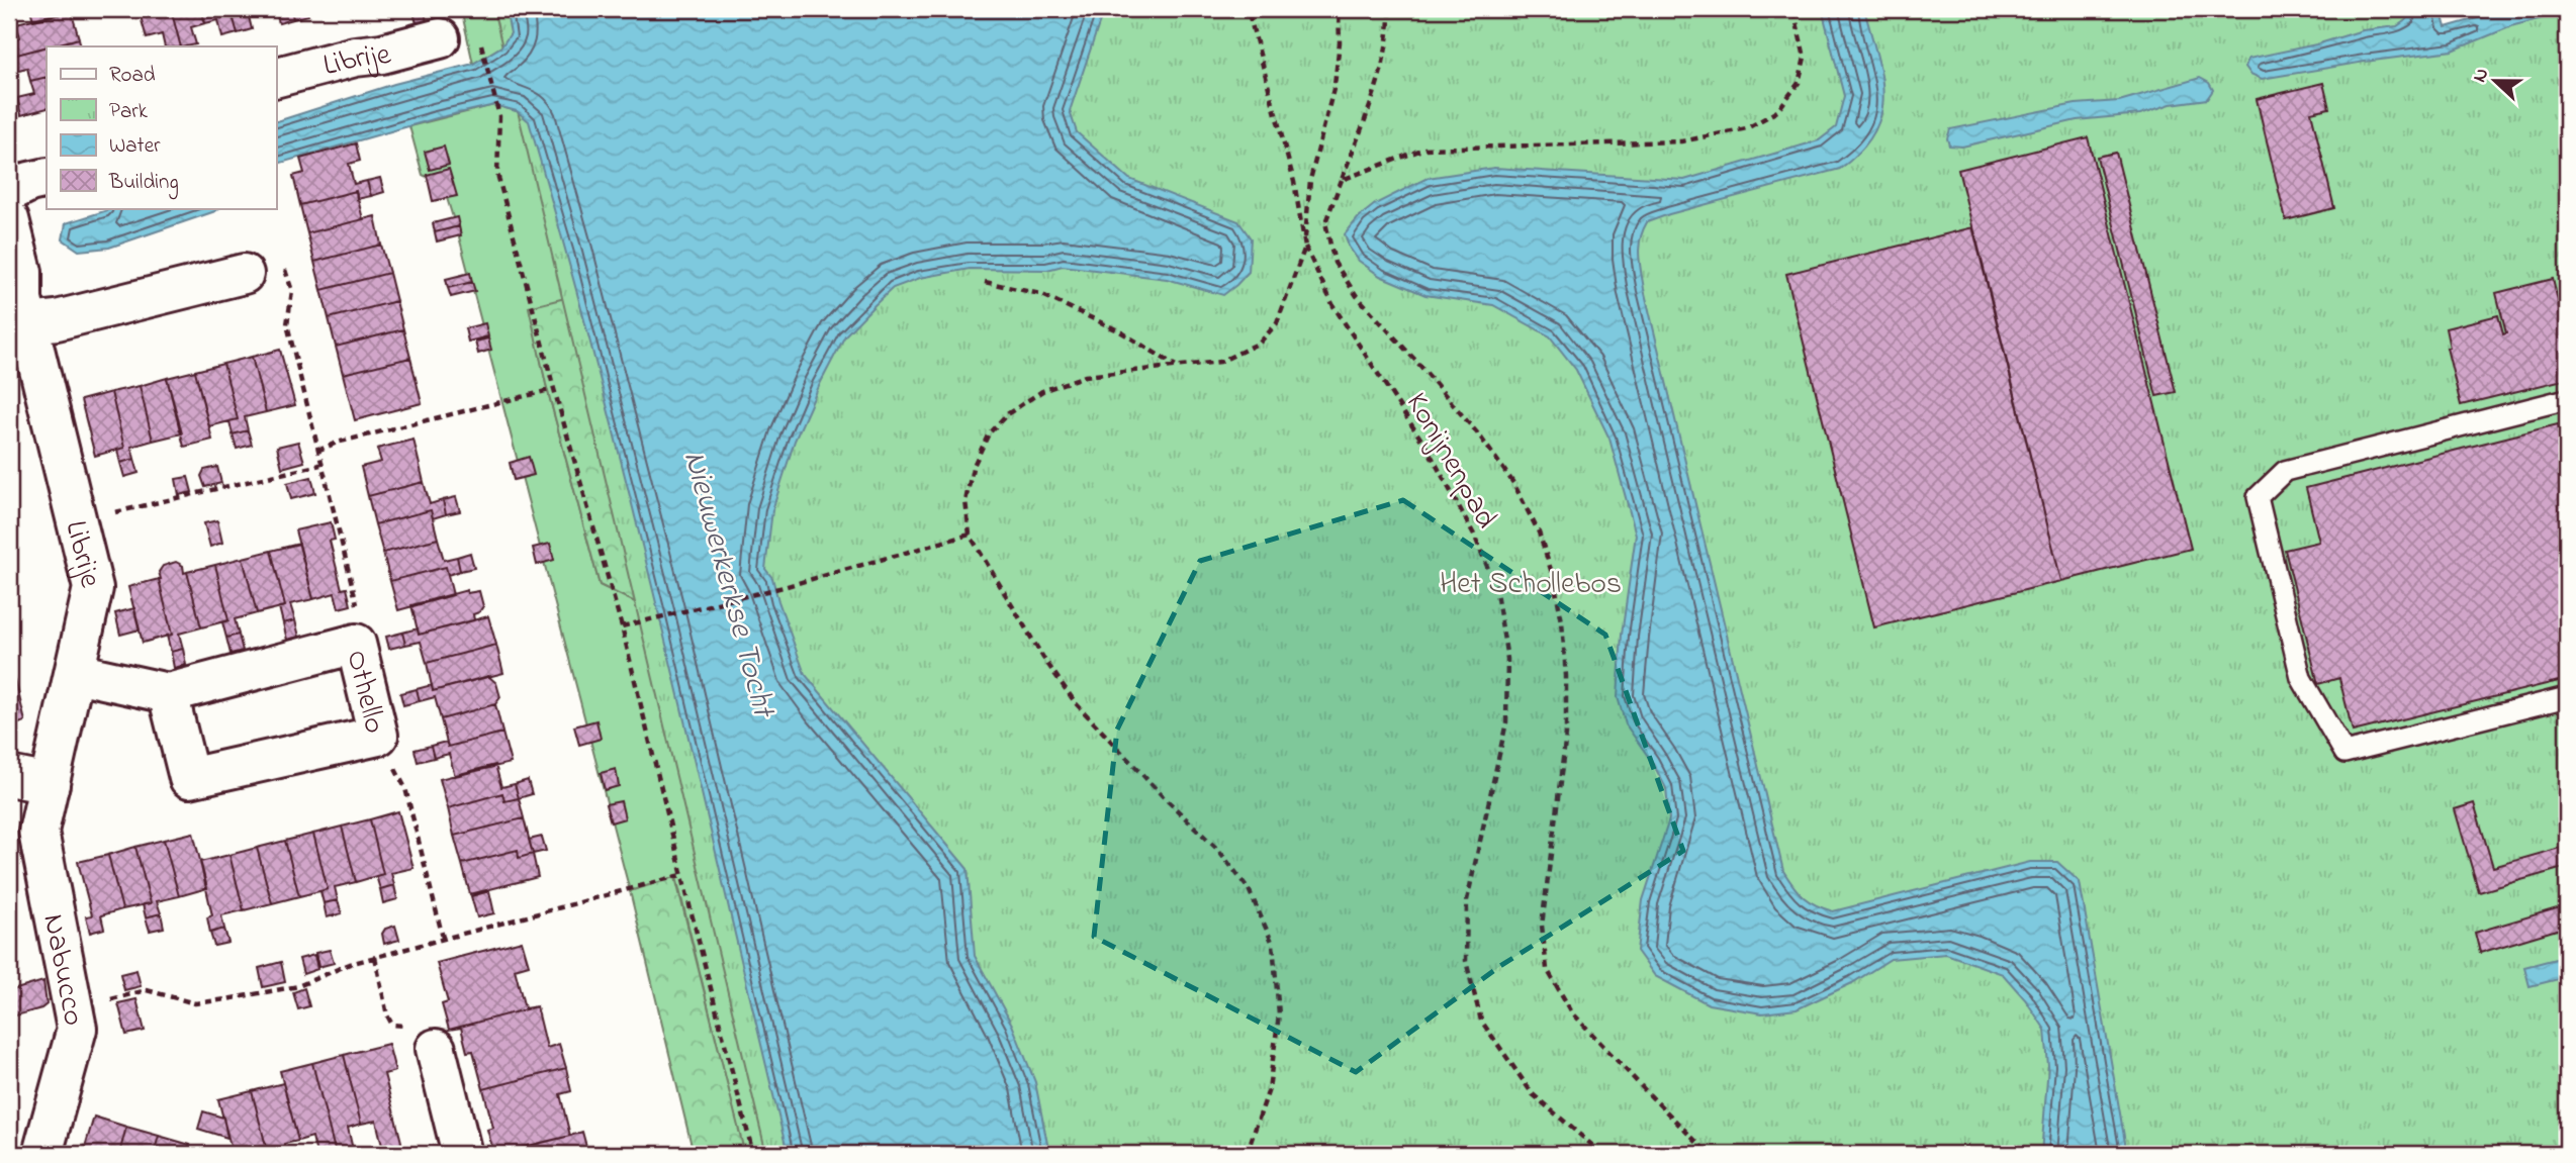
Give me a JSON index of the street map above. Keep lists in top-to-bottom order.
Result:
{
  "streets": {
    "street": ["Librije", "Othello", "Nabucco"],
    "path": ["Konijnenpad"]
  },
  "crossings": [
    ["Librije", "Othello"],
    ["Librije", "Nabucco"]
  ],
  "water": ["Nieuwerkerkse Tocht"],
  "parks": ["Het Schollebos"],
  "legend": [
    "Road",
    "Park",
    "Water",
    "Building"
  ],
  "north": "left"
}
